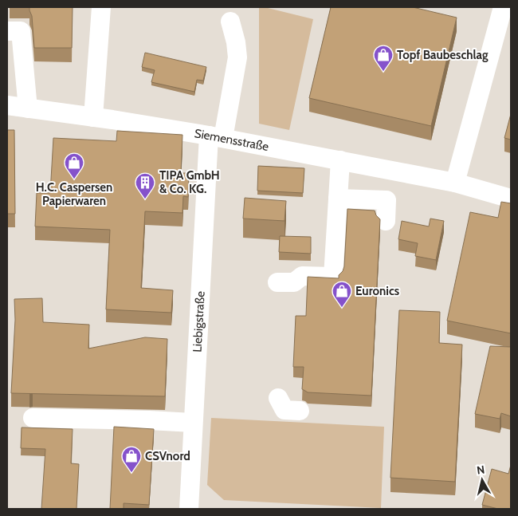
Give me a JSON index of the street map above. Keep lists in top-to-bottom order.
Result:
{
  "streets": {
    "street": ["Siemensstraße", "Liebigstraße"]
  },
  "crossings": [
    ["Siemensstraße", "Liebigstraße"]
  ],
  "places": {
    "shop": [
      "Topf Baubeschlag",
      "H.C. Caspersen Papierwaren",
      "Euronics",
      "CSVnord"
    ],
    "building": ["TIPA GmbH & Co. KG."]
  },
  "north": "top"
}
